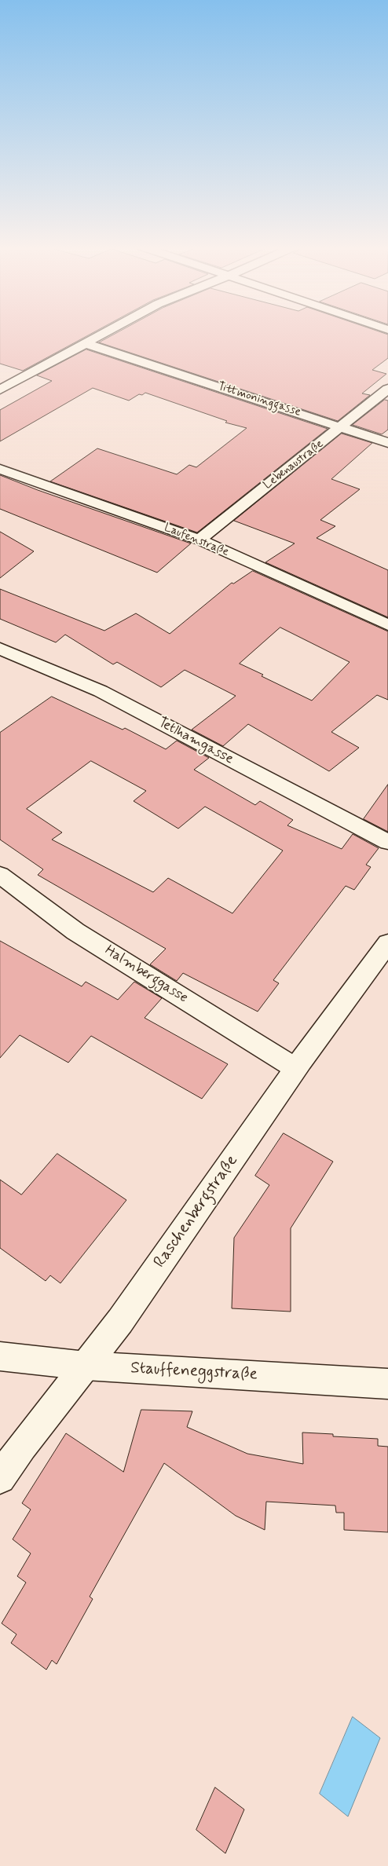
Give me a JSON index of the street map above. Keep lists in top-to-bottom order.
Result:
{
  "streets": {
    "street": [
      "Tittmoninggasse",
      "Lebenaustraße",
      "Laufenstraße",
      "Tetlhamgasse",
      "Halmberggasse",
      "Raschenbergstraße",
      "Stauffeneggstraße"
    ]
  },
  "crossings": [
    ["Tittmoninggasse", "Lebenaustraße"],
    ["Lebenaustraße", "Laufenstraße"],
    ["Halmberggasse", "Raschenbergstraße"],
    ["Raschenbergstraße", "Stauffeneggstraße"]
  ]
}
